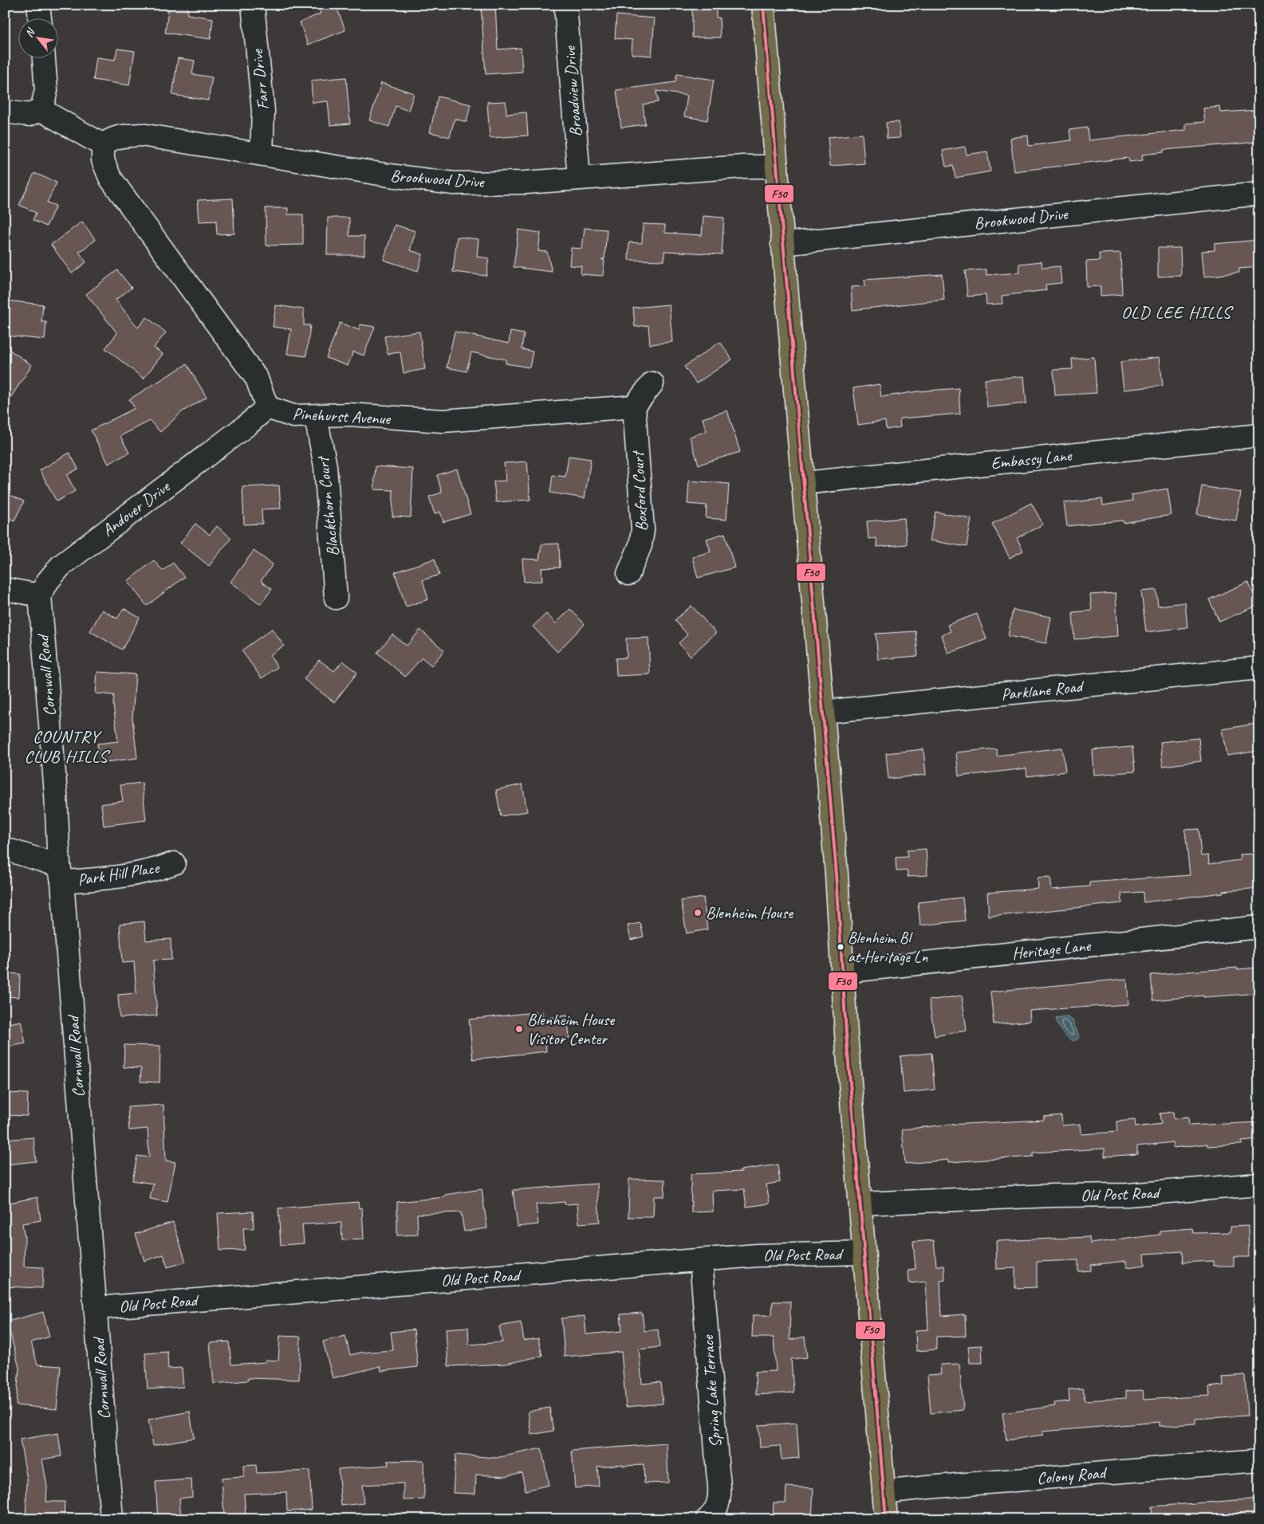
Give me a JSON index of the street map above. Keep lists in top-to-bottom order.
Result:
{
  "streets": {
    "street": [
      "Farr Drive",
      "Broadview Drive",
      "Brookwood Drive",
      "Pinehurst Avenue",
      "Embassy Lane",
      "Boxford Court",
      "Blackthorn Court",
      "Andover Drive",
      "Cornwall Road",
      "Parklane Road",
      "Park Hill Place",
      "Heritage Lane",
      "Old Post Road",
      "Spring Lake Terrace",
      "Colony Road"
    ]
  },
  "crossings": [
    ["Farr Drive", "Brookwood Drive"],
    ["Broadview Drive", "Brookwood Drive"],
    ["Pinehurst Avenue", "Boxford Court"],
    ["Pinehurst Avenue", "Blackthorn Court"],
    ["Pinehurst Avenue", "Andover Drive"],
    ["Andover Drive", "Cornwall Road"],
    ["Cornwall Road", "Park Hill Place"],
    ["Cornwall Road", "Old Post Road"],
    ["Old Post Road", "Spring Lake Terrace"]
  ],
  "districts": ["OLD LEE HILLS", "COUNTRY CLUB HILLS"],
  "places": ["Blenheim House", "Blenheim Bl at Heritage Ln", "Blenheim House Visitor Center"],
  "lines": ["transit line F50"],
  "north": "top left"
}
